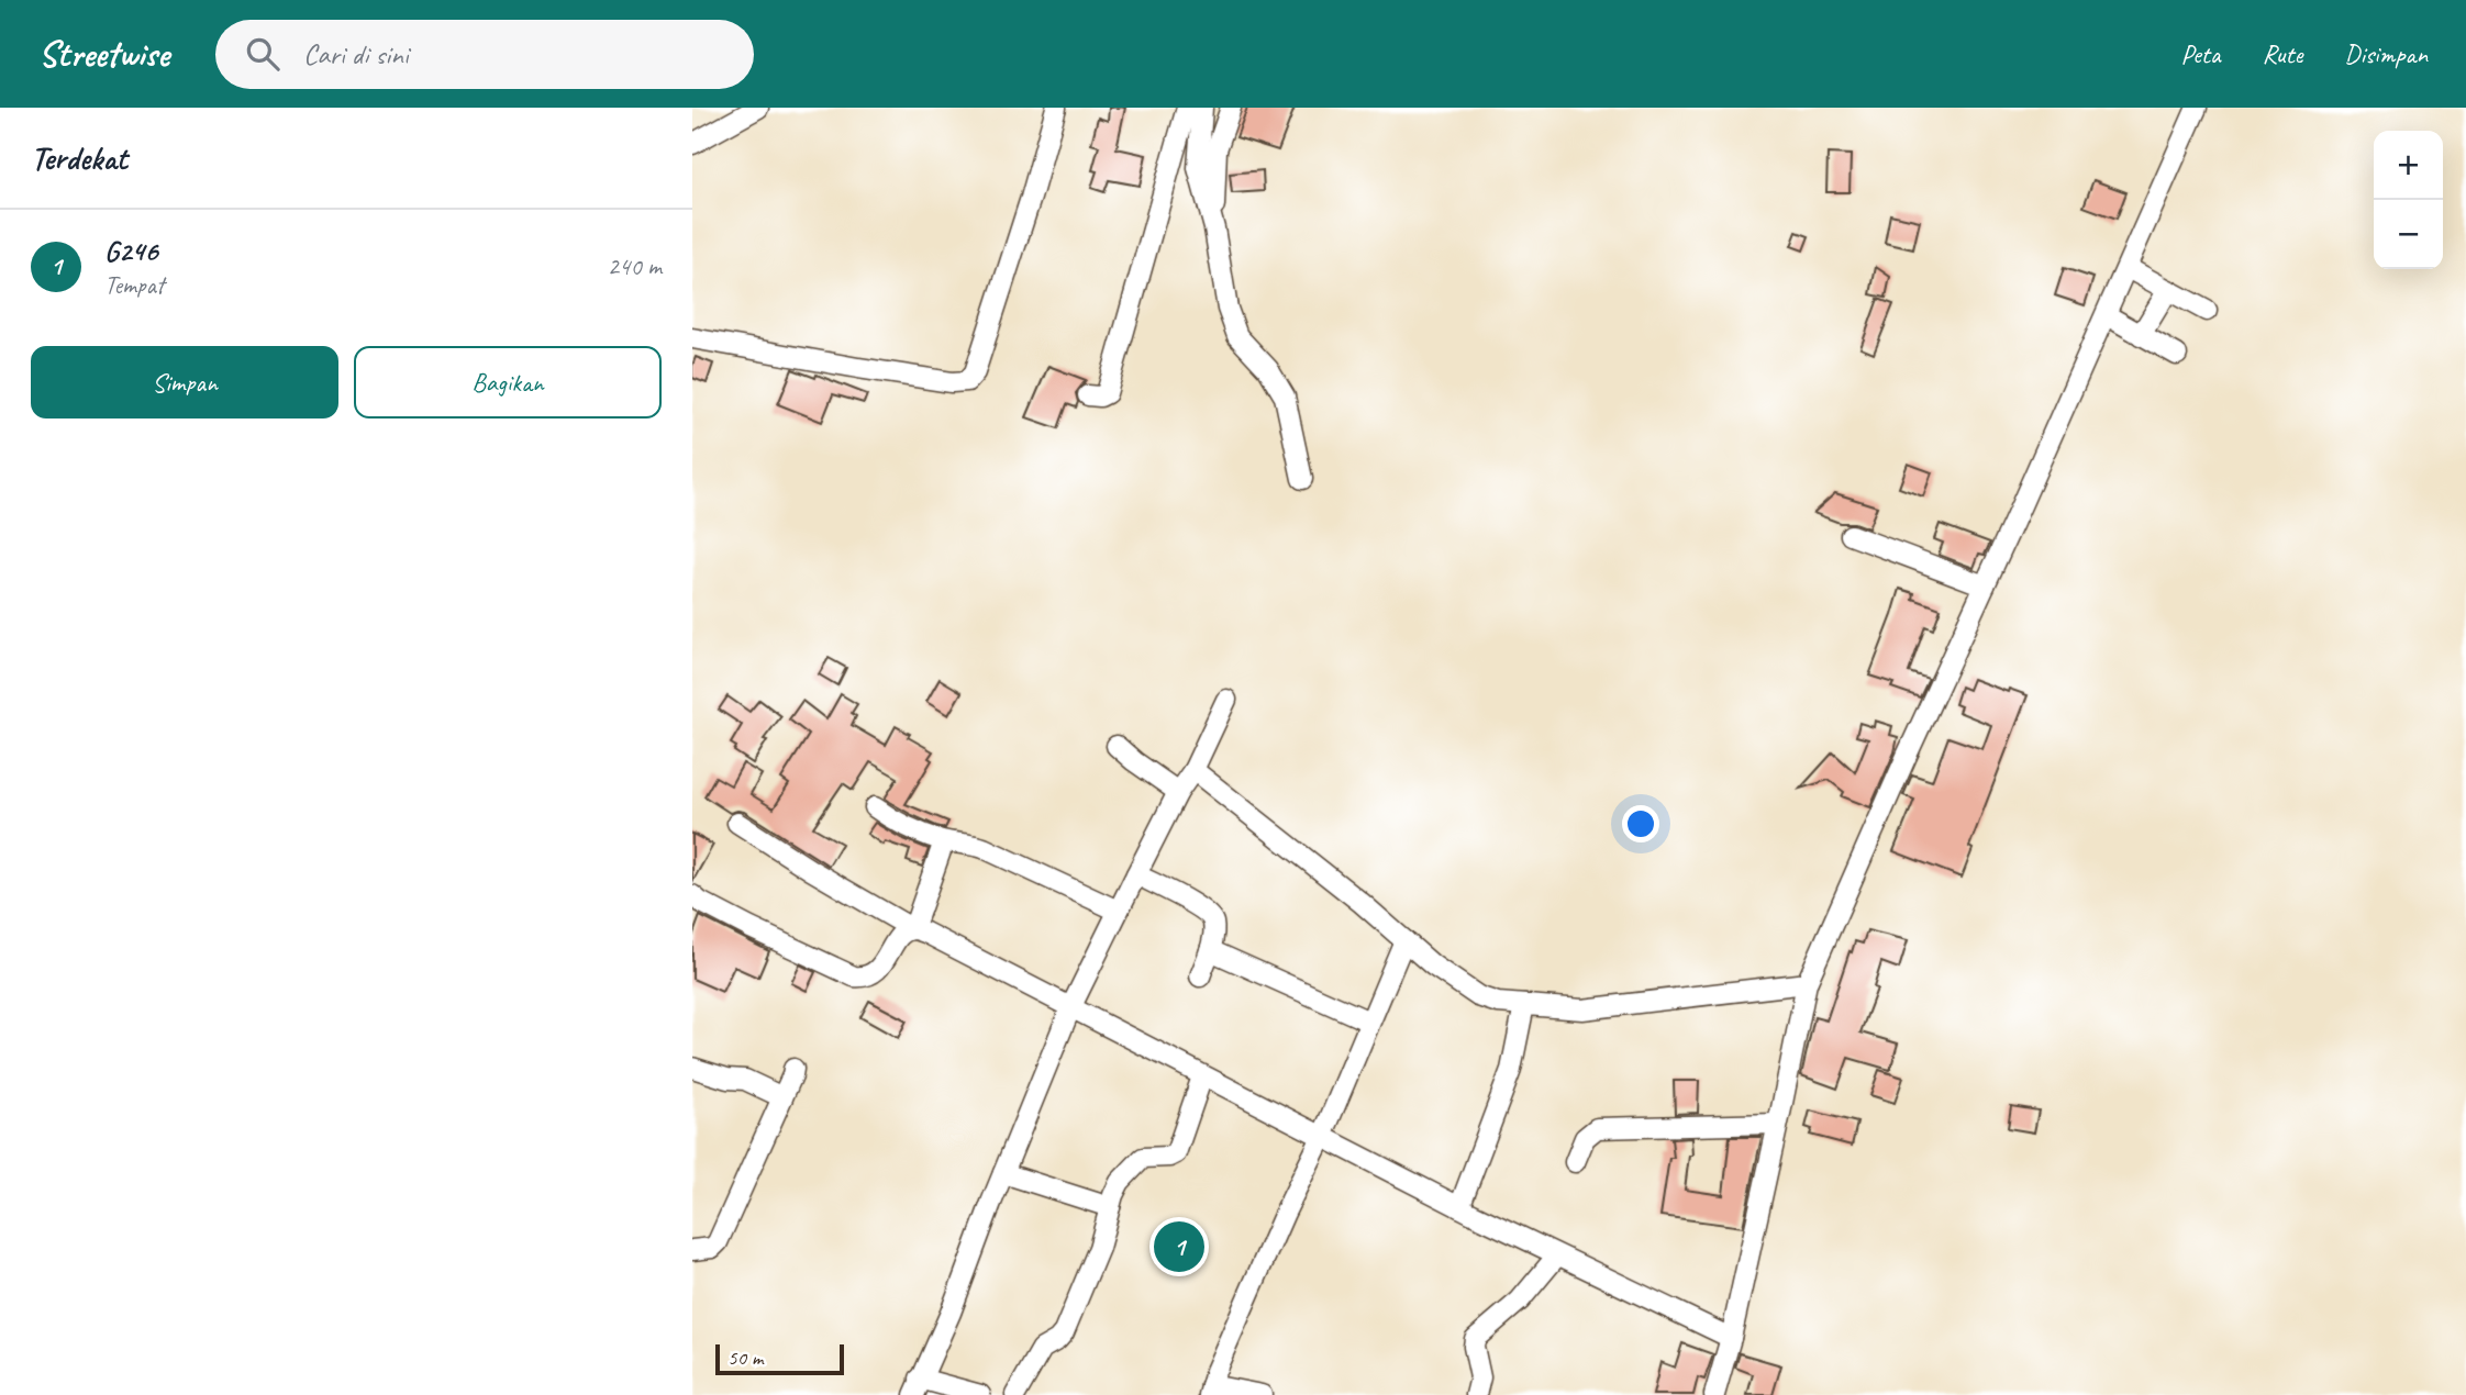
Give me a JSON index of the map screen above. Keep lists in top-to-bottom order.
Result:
{
  "scale_bar": "50 m",
  "page": {
    "header": "Streetwise",
    "search": "Cari di sini",
    "nav": ["Peta", "Rute", "Disimpan"],
    "heading": "Terdekat",
    "map_buttons": ["+", "−"],
    "list": [
      {
        "mark": "1",
        "name": "G246",
        "note": "Tempat",
        "value": "240 m"
      }
    ],
    "buttons": ["Simpan", "Bagikan"],
    "pins": "1",
    "scale": "50 m"
  }
}
